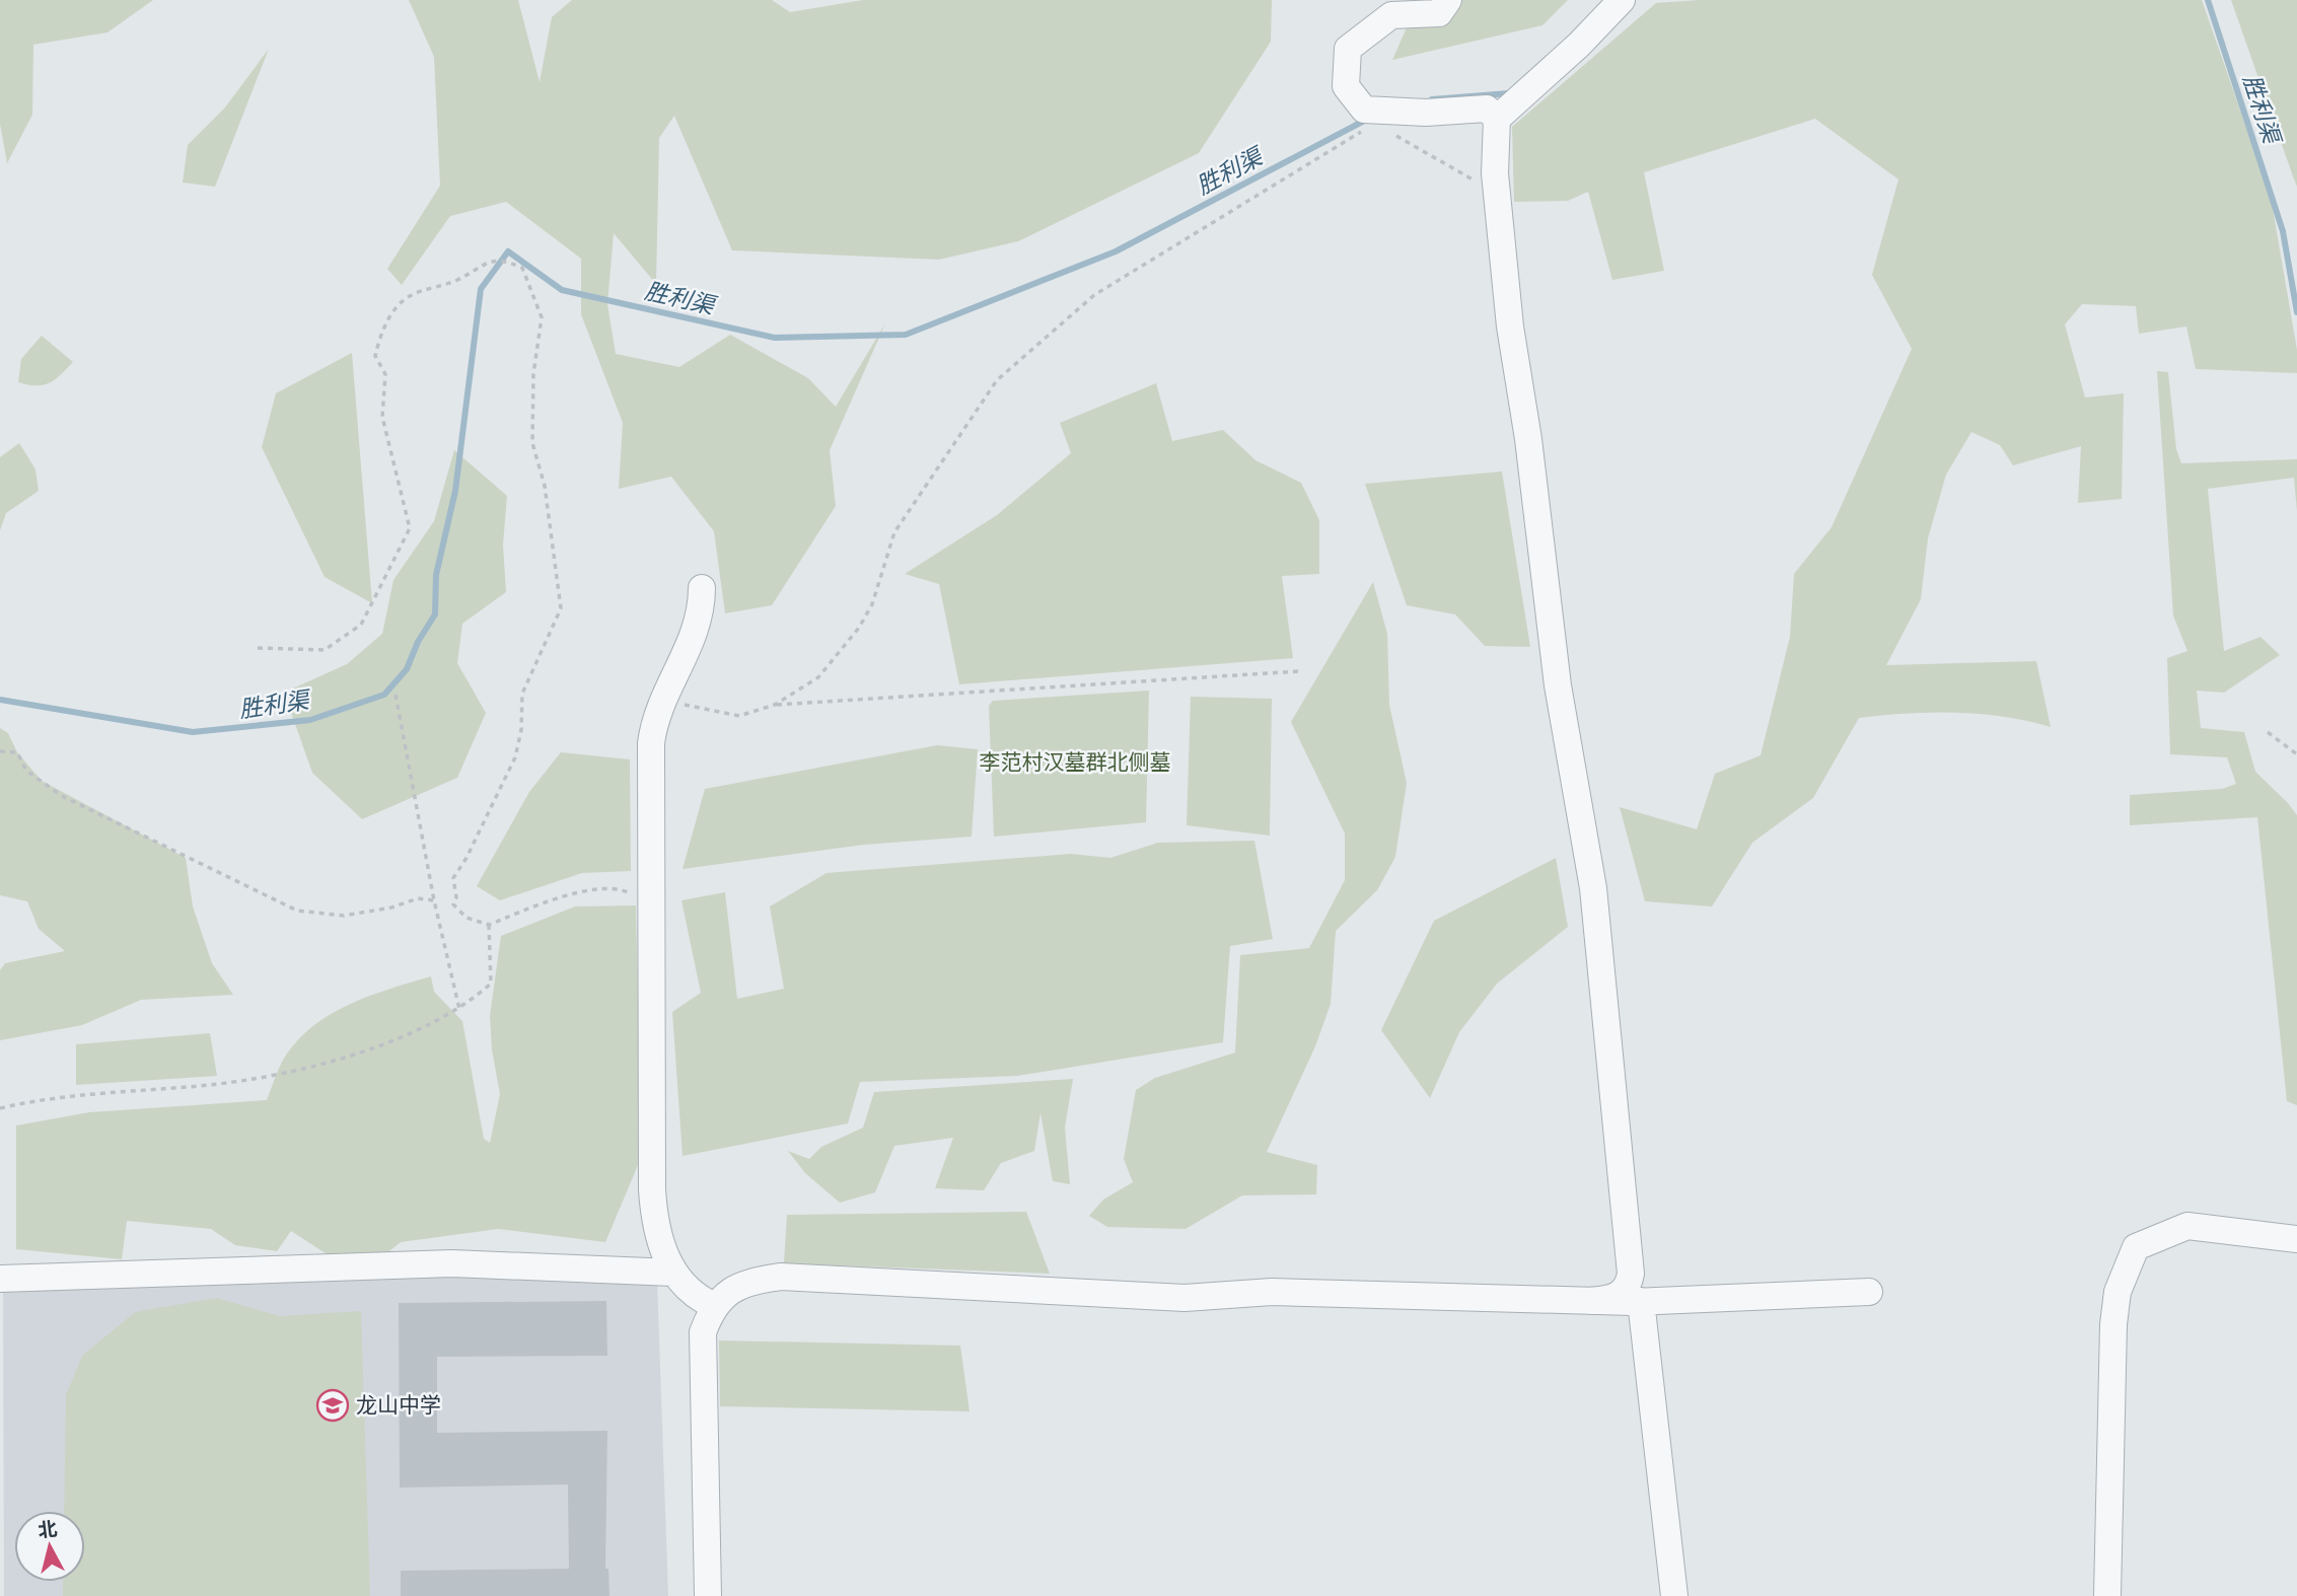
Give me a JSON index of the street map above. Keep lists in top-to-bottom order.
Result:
{
  "water": ["胜利渠"],
  "parks": ["李范村汉墓群北侧墓"],
  "places": {
    "school or university": ["龙山中学"]
  },
  "north": "top"
}
